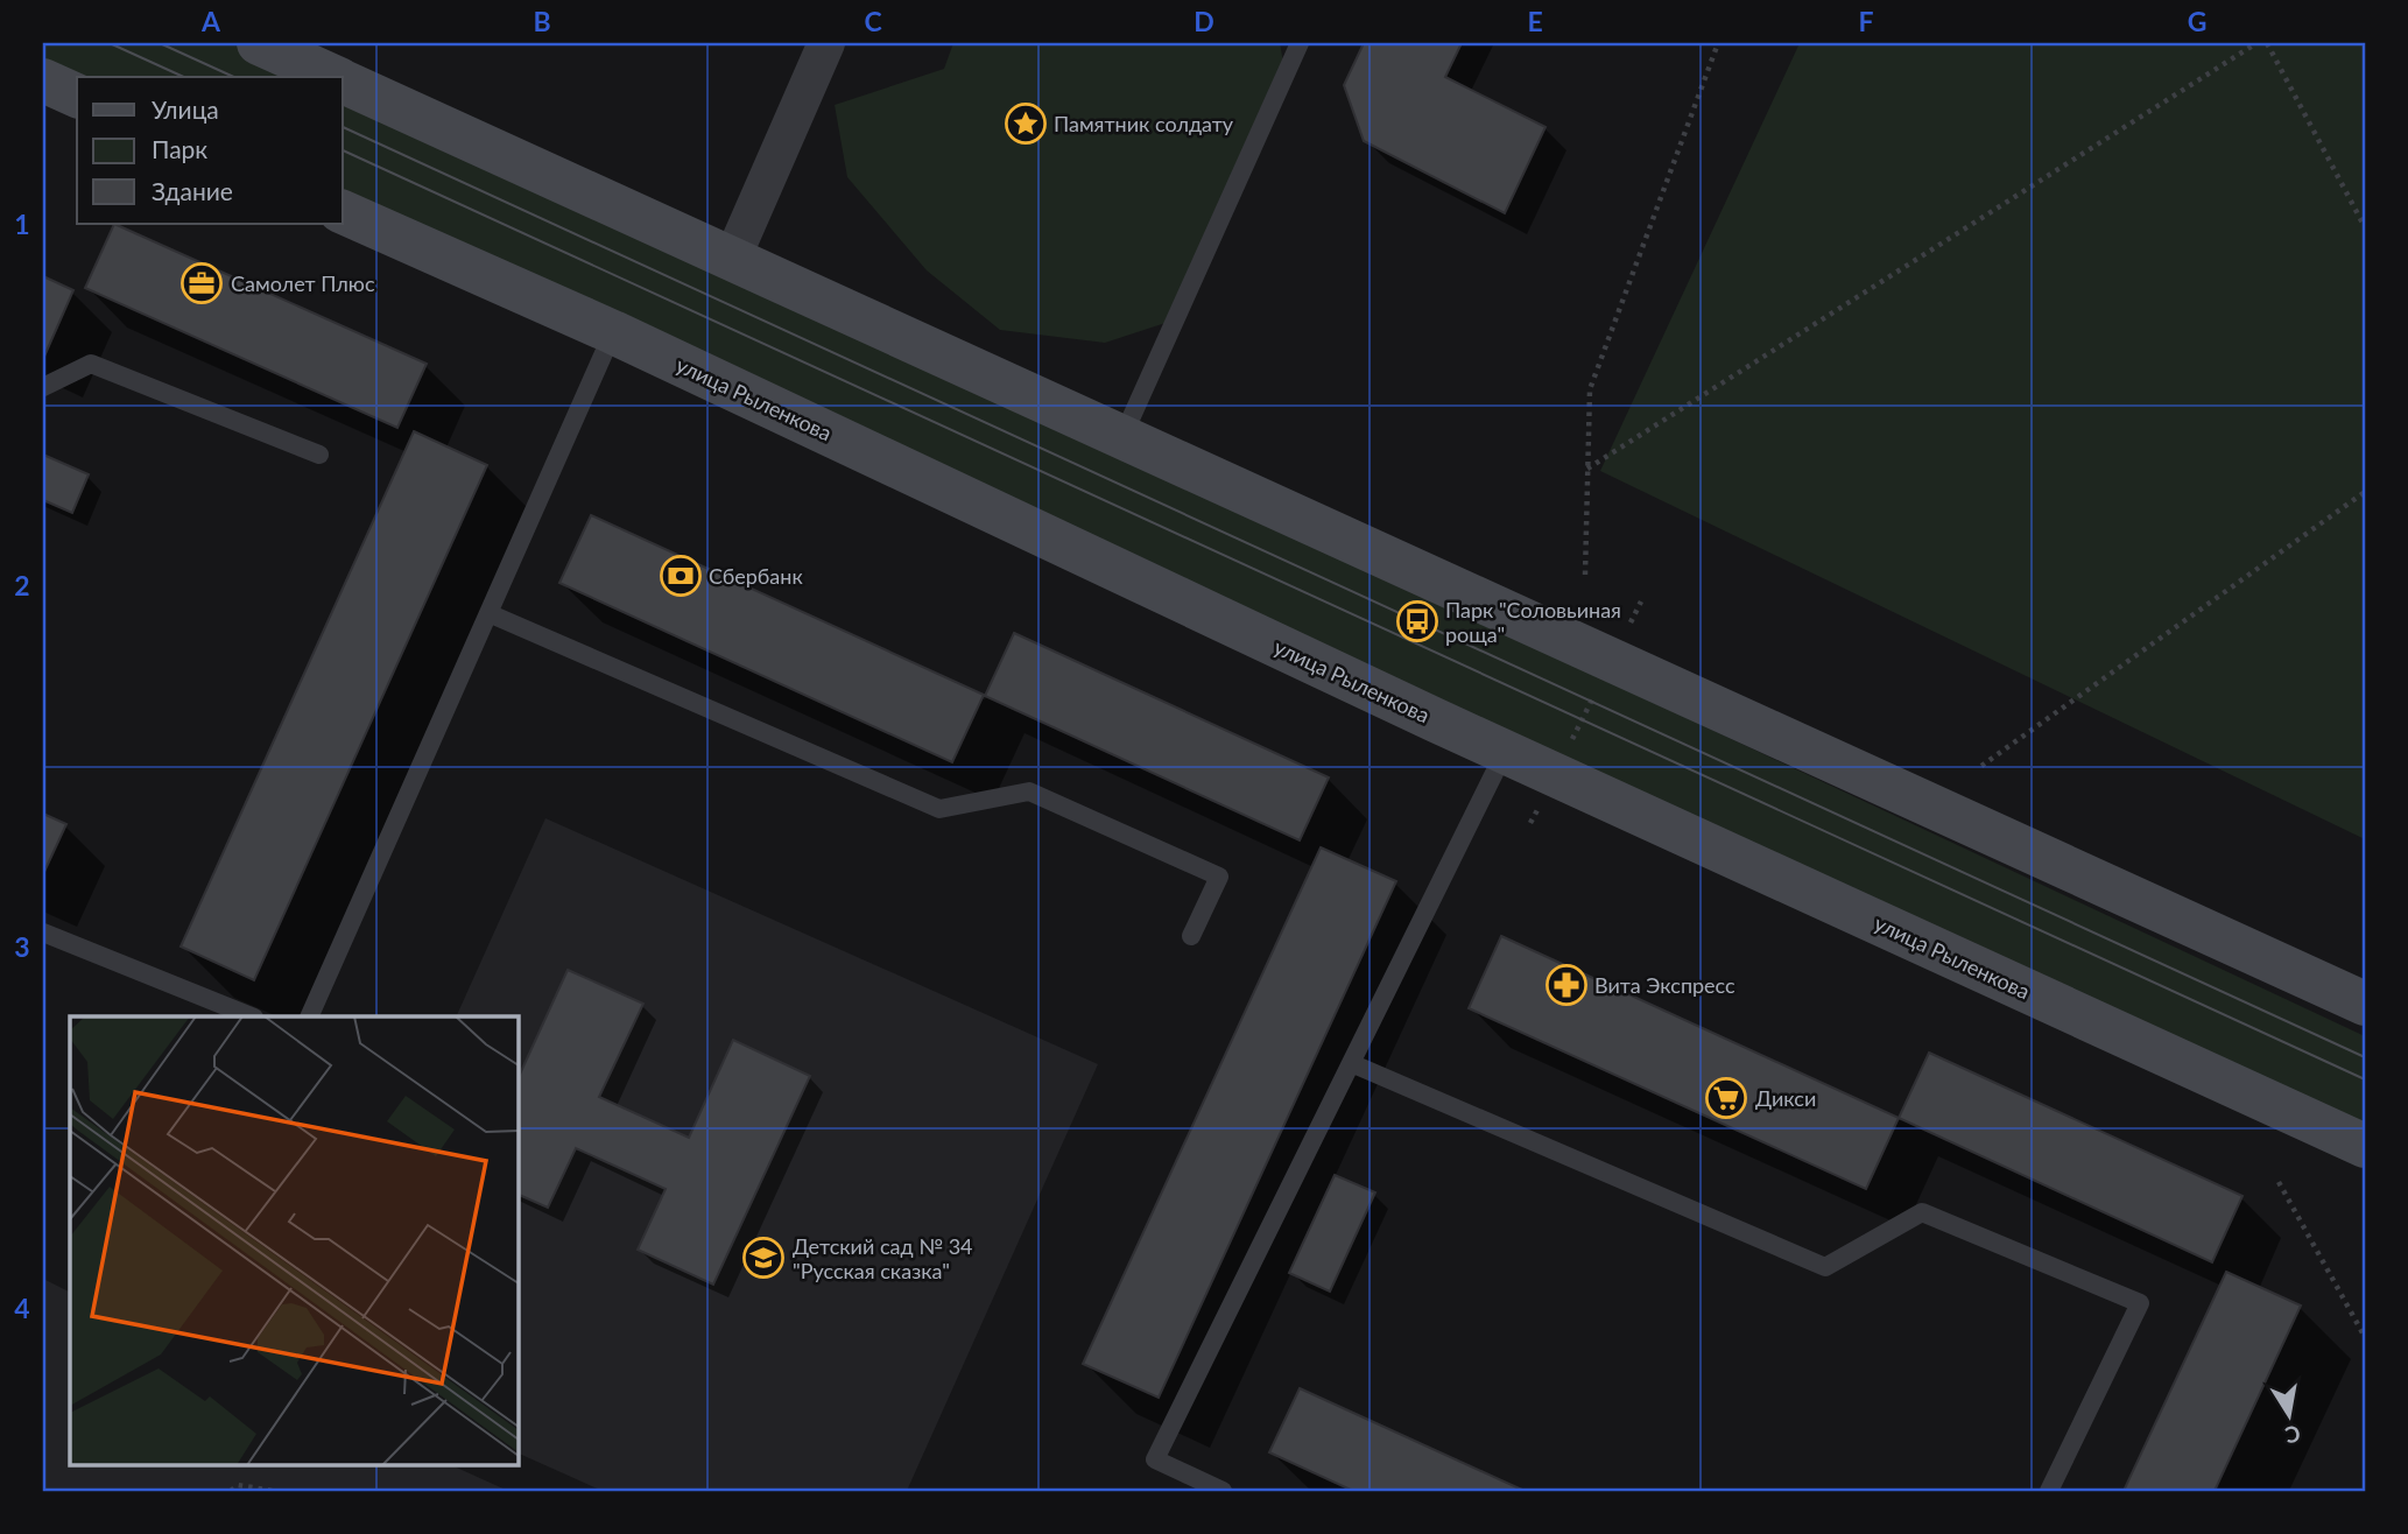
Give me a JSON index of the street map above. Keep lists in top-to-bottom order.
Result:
{
  "streets": {
    "street": ["улица Рыленкова"]
  },
  "places": {
    "place": ["Памятник солдату"],
    "office": ["Самолет Плюс"],
    "bank": ["Сбербанк"],
    "bus stop": ["Парк \"Соловьиная роща\""],
    "pharmacy": ["Вита Экспресс"],
    "supermarket": ["Дикси"],
    "school or university": ["Детский сад № 34 \"Русская сказка\""]
  },
  "legend": ["Улица", "Парк", "Здание"],
  "north": "bottom",
  "grid": {
    "columns": [
      "A",
      "B",
      "C",
      "D",
      "E",
      "F",
      "G"
    ],
    "rows": [
      "1",
      "2",
      "3",
      "4"
    ]
  }
}
